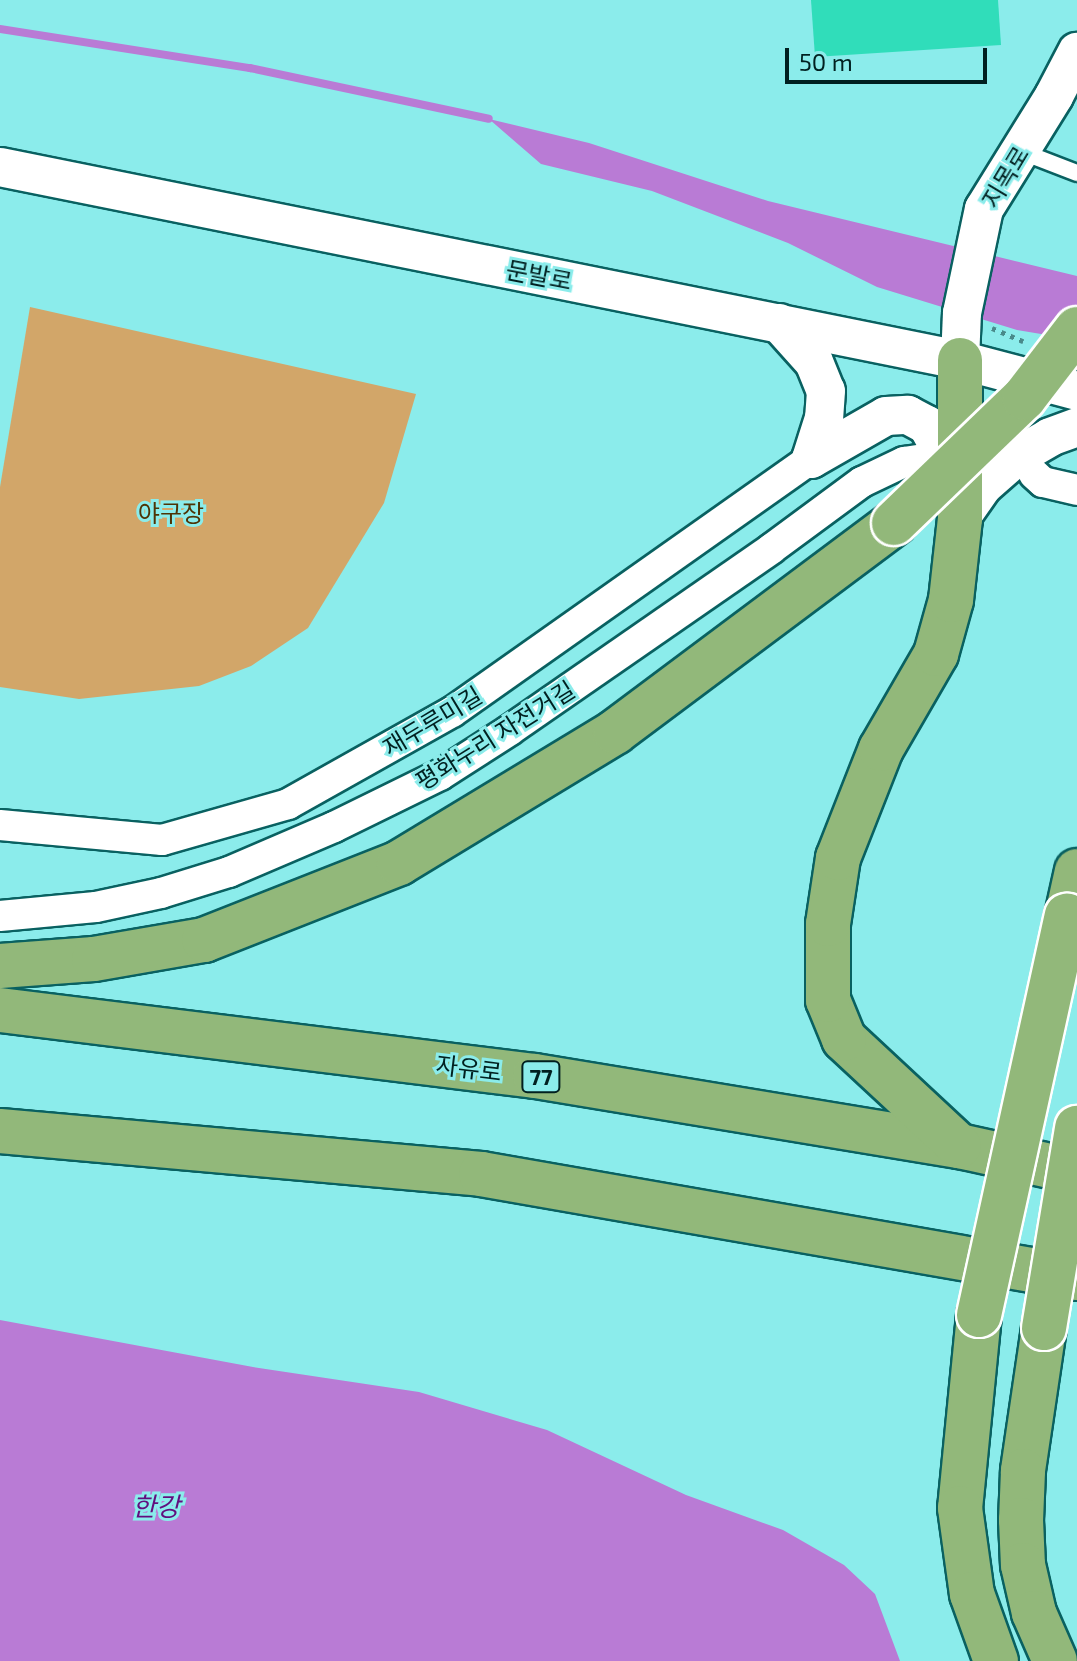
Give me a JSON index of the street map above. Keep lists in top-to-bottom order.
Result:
{
  "streets": {
    "highway": ["자유로", "77"],
    "street": [
      "지목로",
      "문발로",
      "재두루미길",
      "평화누리 자전거길"
    ]
  },
  "crossings": [
    ["지목로", "문발로"]
  ],
  "water": ["한강"],
  "parks": ["야구장"],
  "scale_bar": "50 m"
}
